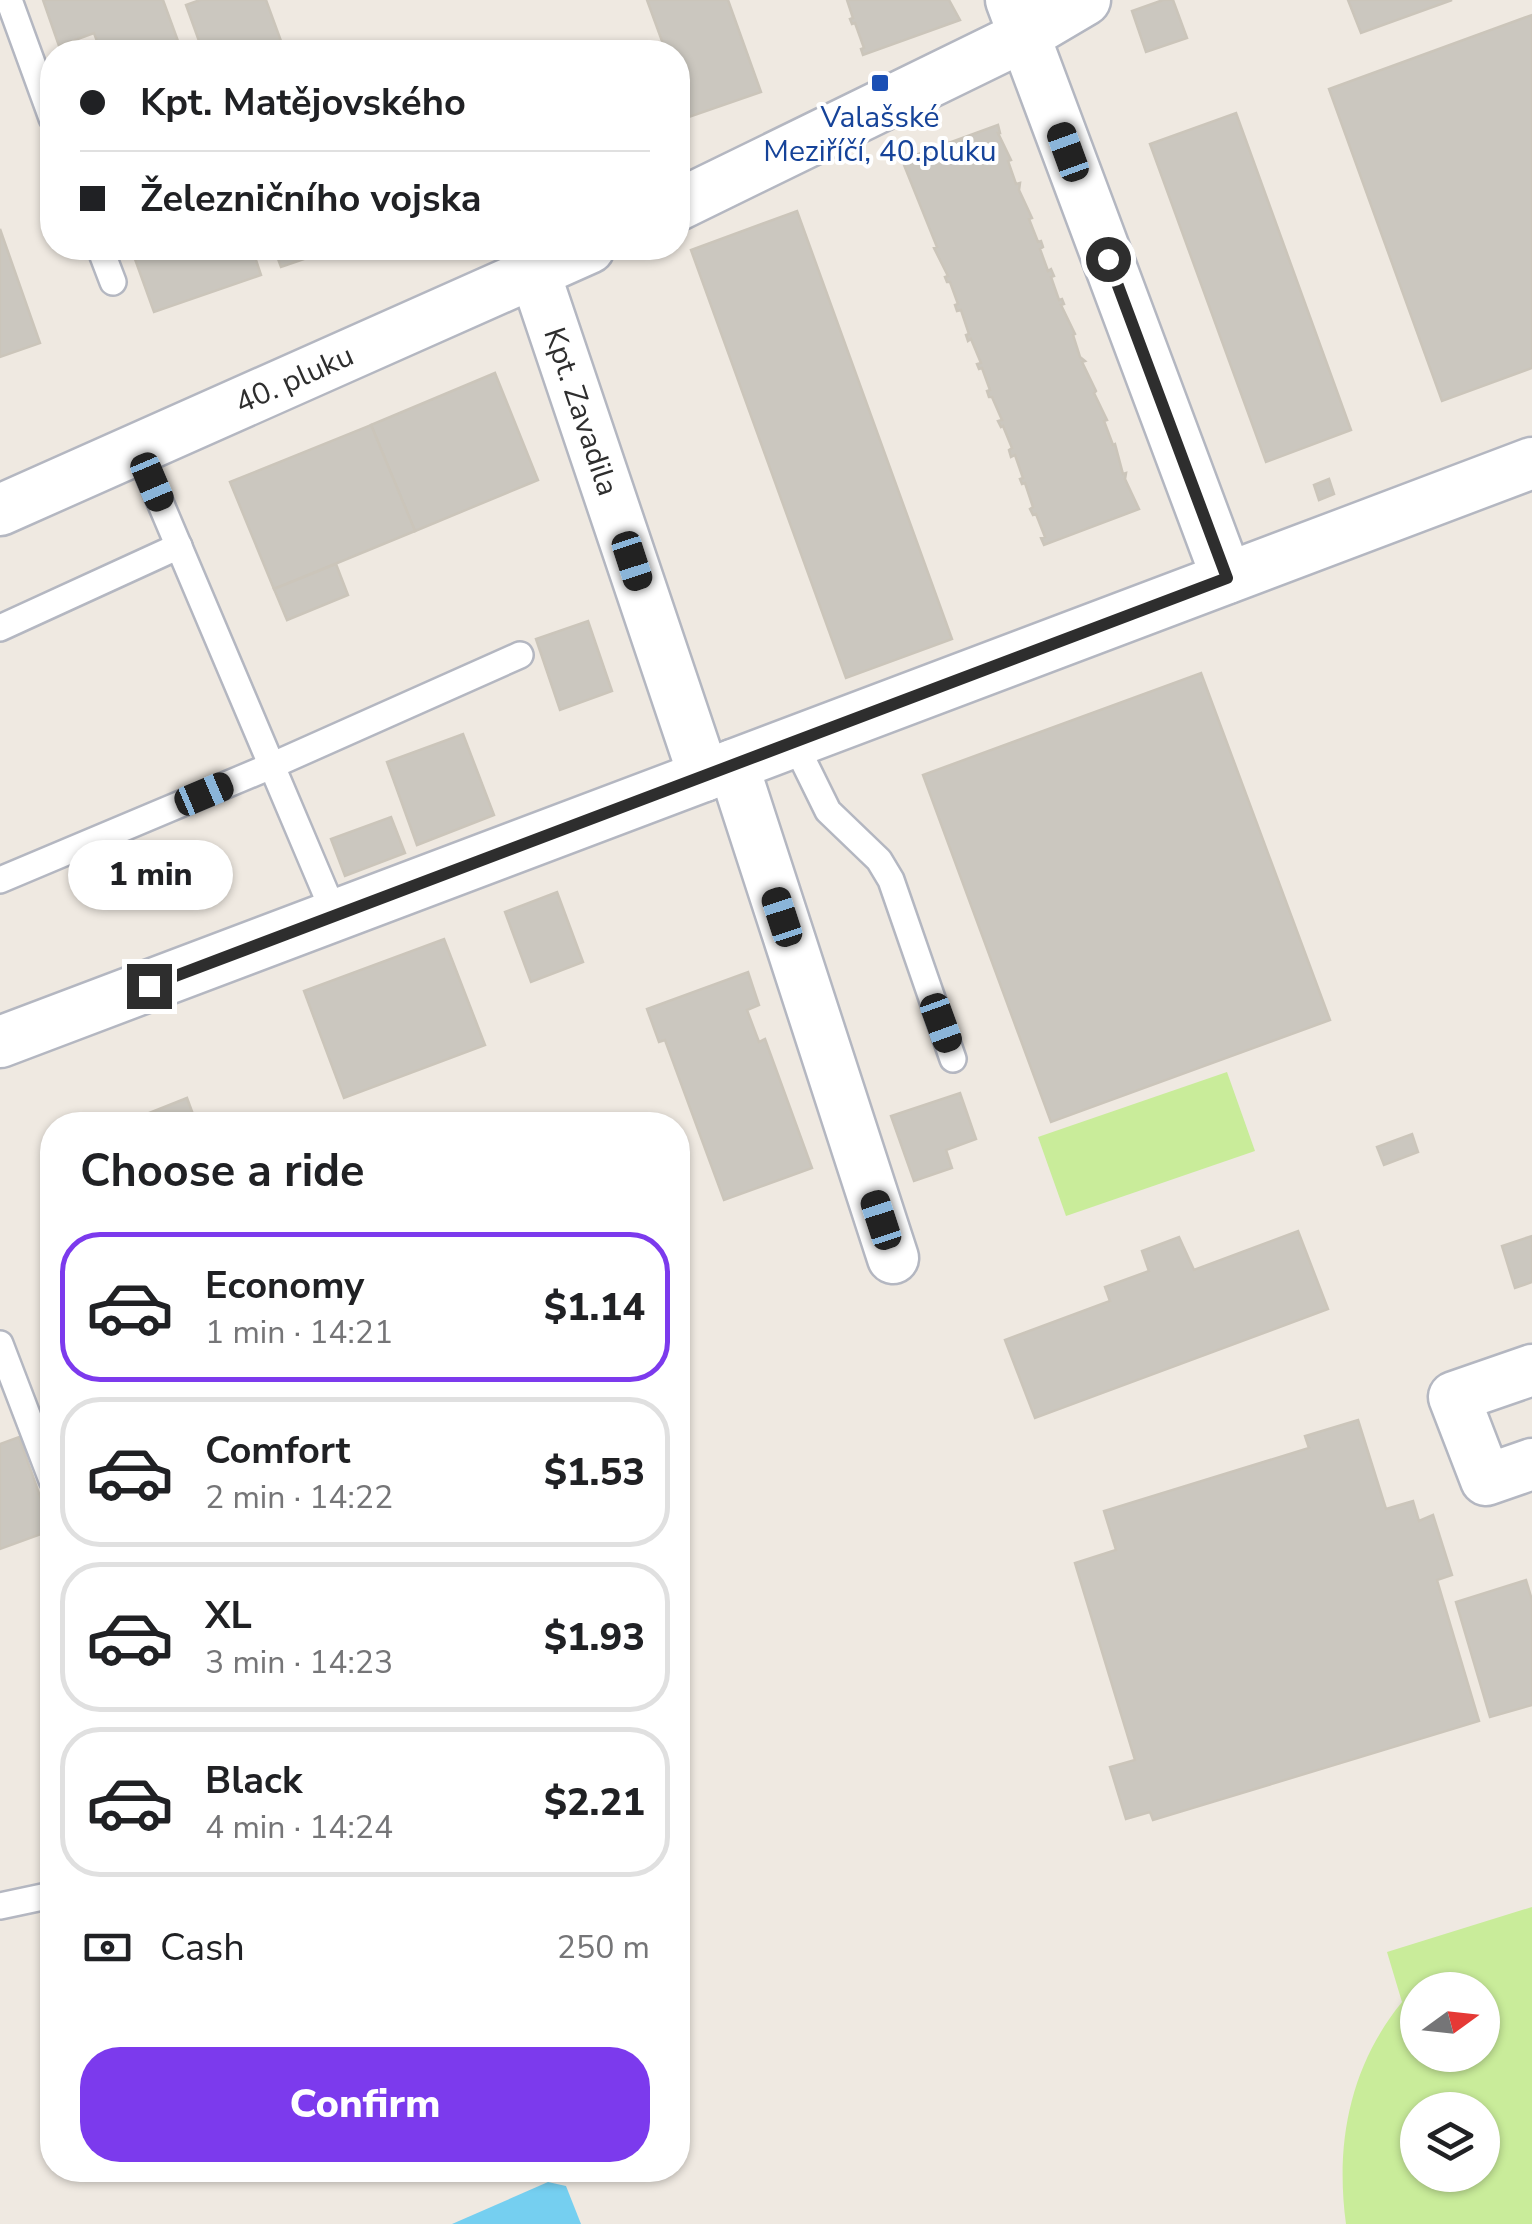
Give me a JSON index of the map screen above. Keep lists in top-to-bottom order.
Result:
{
  "streets": {
    "street": ["40. pluku", "Kpt. Zavadila"]
  },
  "crossings": [
    ["40. pluku", "Kpt. Zavadila"]
  ],
  "places": {
    "transit": ["Valašské Meziříčí, 40.pluku"]
  },
  "north": "right",
  "page": {
    "banner": ["Kpt. Matějovského", "Železničního vojska"],
    "bubble": "1 min",
    "heading": "Choose a ride",
    "list": [
      {
        "name": "Economy",
        "note": "1 min · 14:21",
        "value": "$1.14"
      },
      {
        "name": "Comfort",
        "note": "2 min · 14:22",
        "value": "$1.53"
      },
      {
        "name": "XL",
        "note": "3 min · 14:23",
        "value": "$1.93"
      },
      {
        "name": "Black",
        "note": "4 min · 14:24",
        "value": "$2.21"
      }
    ],
    "pay": ["Cash", "250 m"],
    "buttons": "Confirm"
  }
}
